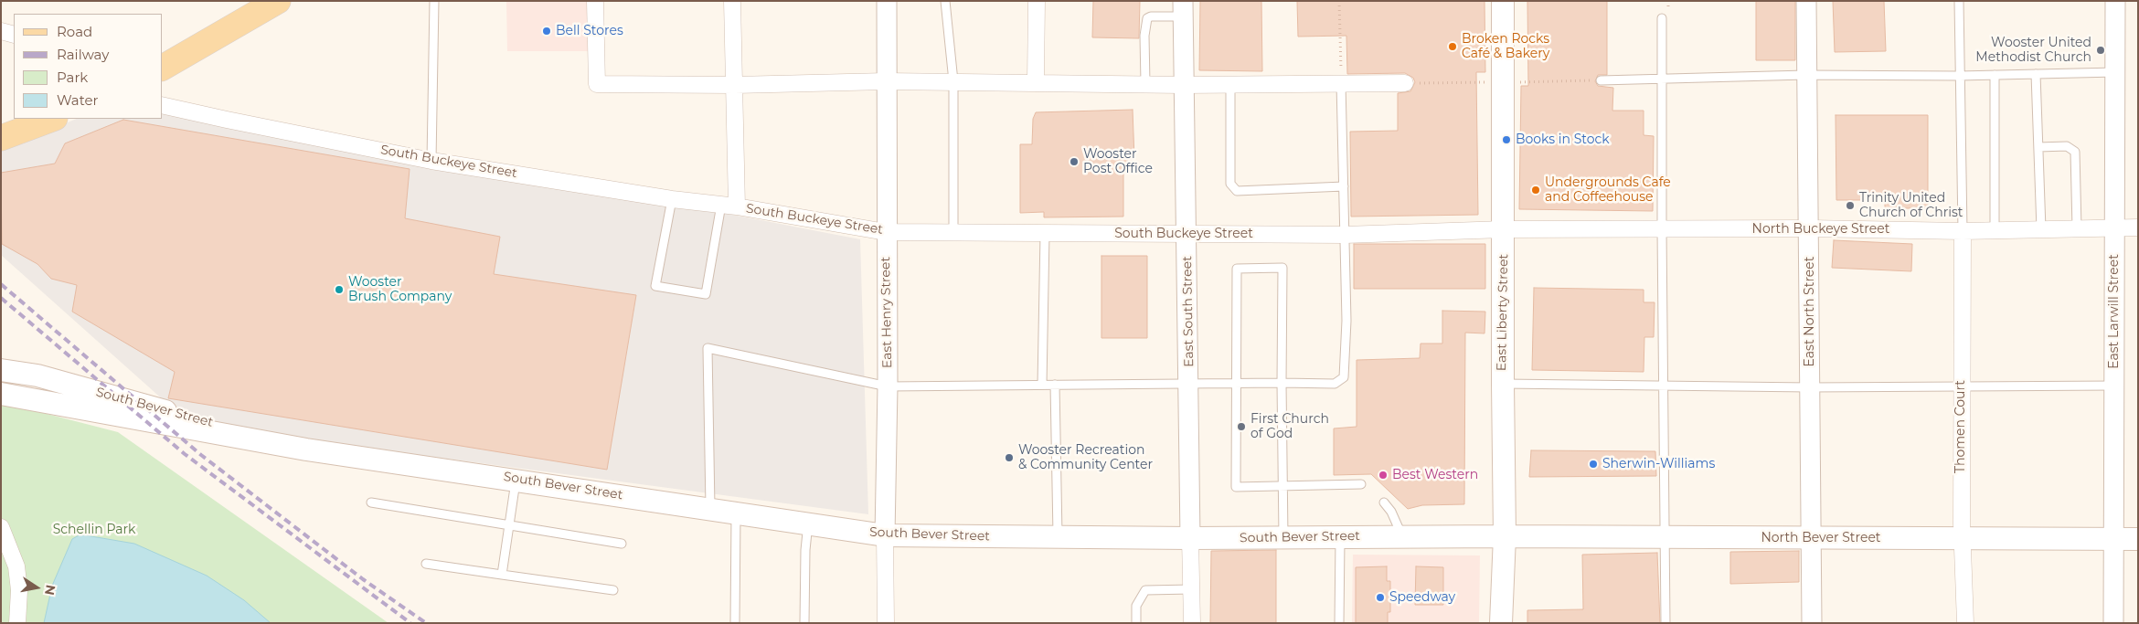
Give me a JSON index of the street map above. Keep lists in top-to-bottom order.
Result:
{
  "streets": {
    "main road": ["East Liberty Street", "South Bever Street", "North Bever Street"],
    "street": [
      "South Buckeye Street",
      "North Buckeye Street",
      "East South Street",
      "East North Street",
      "East Larwill Street",
      "East Henry Street",
      "Thomen Court"
    ]
  },
  "crossings": [
    ["South Buckeye Street", "North Buckeye Street"],
    ["South Buckeye Street", "East South Street"],
    ["South Buckeye Street", "East Henry Street"],
    ["South Buckeye Street", "East Liberty Street"],
    ["North Buckeye Street", "East North Street"],
    ["North Buckeye Street", "East Larwill Street"],
    ["North Buckeye Street", "East Liberty Street"],
    ["North Buckeye Street", "Thomen Court"],
    ["East South Street", "South Bever Street"],
    ["East North Street", "North Bever Street"],
    ["East Larwill Street", "North Bever Street"],
    ["East Henry Street", "South Bever Street"],
    ["East Liberty Street", "South Bever Street"],
    ["East Liberty Street", "North Bever Street"],
    ["South Bever Street", "North Bever Street"],
    ["Thomen Court", "North Bever Street"]
  ],
  "parks": ["Schellin Park"],
  "places": [
    "Bell Stores",
    "Broken Rocks Café & Bakery",
    "Wooster United Methodist Church",
    "Books in Stock",
    "Wooster Post Office",
    "Undergrounds Cafe and Coffeehouse",
    "Trinity United Church of Christ",
    "Wooster Brush Company",
    "First Church of God",
    "Wooster Recreation & Community Center",
    "Sherwin-Williams",
    "Best Western",
    "Speedway"
  ],
  "legend": [
    "Road",
    "Railway",
    "Park",
    "Water"
  ],
  "north": "right"
}
